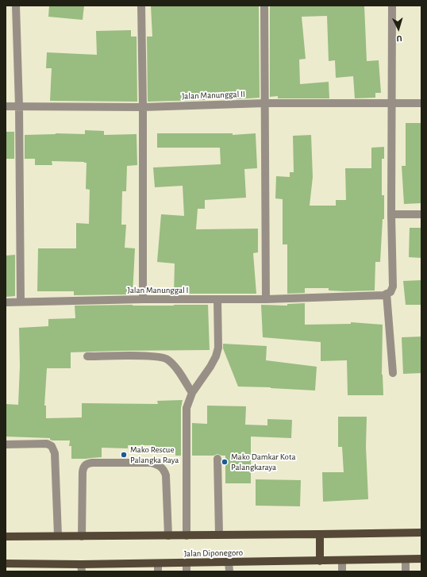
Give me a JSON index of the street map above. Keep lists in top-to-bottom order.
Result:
{
  "streets": {
    "main road": ["Jalan Diponegoro"],
    "street": ["Jalan Manunggal II", "Jalan Manunggal I"]
  },
  "places": ["Mako Rescue Palangka Raya", "Mako Damkar Kota Palangkaraya"],
  "north": "bottom"
}
